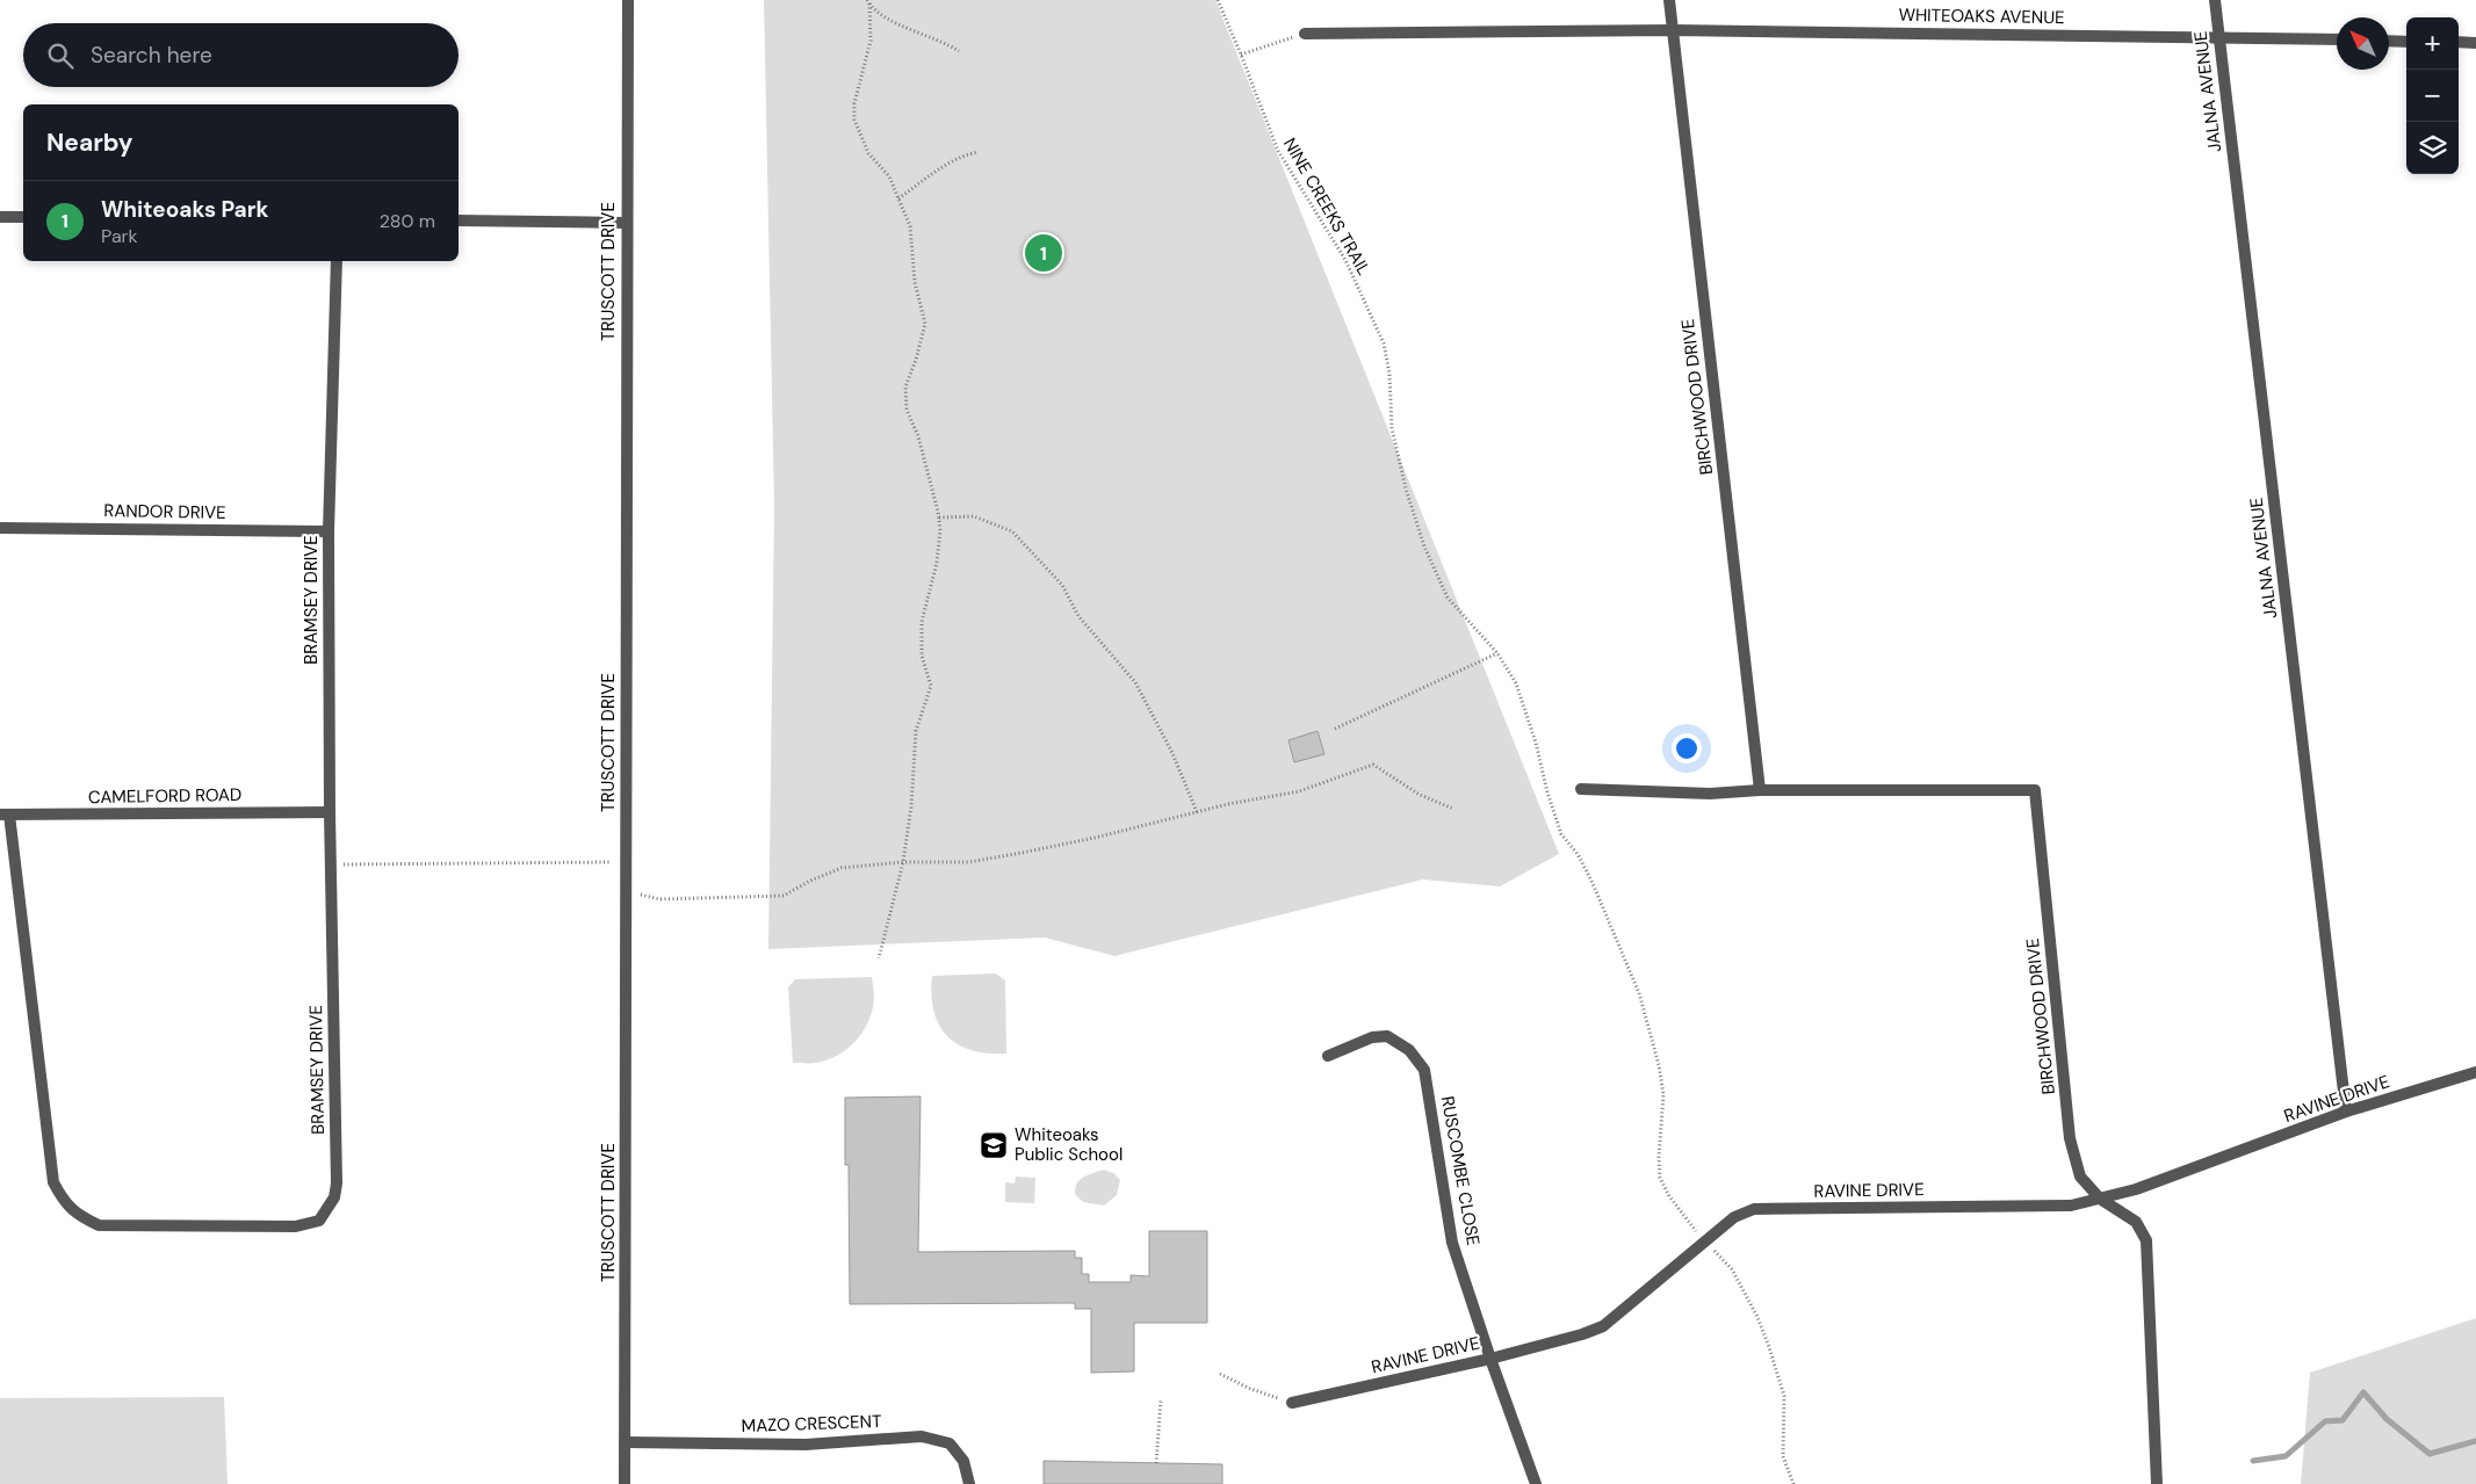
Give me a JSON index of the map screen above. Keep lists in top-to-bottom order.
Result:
{
  "streets": {
    "street": [
      "WHITEOAKS AVENUE",
      "JALNA AVENUE",
      "TRUSCOTT DRIVE",
      "BIRCHWOOD DRIVE",
      "RANDOR DRIVE",
      "BRAMSEY DRIVE",
      "CAMELFORD ROAD",
      "RAVINE DRIVE",
      "RUSCOMBE CLOSE",
      "MAZO CRESCENT"
    ],
    "path": ["NINE CREEKS TRAIL"]
  },
  "crossings": [
    ["WHITEOAKS AVENUE", "JALNA AVENUE"],
    ["WHITEOAKS AVENUE", "BIRCHWOOD DRIVE"],
    ["JALNA AVENUE", "RAVINE DRIVE"],
    ["NINE CREEKS TRAIL", "RAVINE DRIVE"],
    ["TRUSCOTT DRIVE", "MAZO CRESCENT"],
    ["BIRCHWOOD DRIVE", "RAVINE DRIVE"],
    ["RANDOR DRIVE", "BRAMSEY DRIVE"],
    ["BRAMSEY DRIVE", "CAMELFORD ROAD"],
    ["RAVINE DRIVE", "RUSCOMBE CLOSE"]
  ],
  "places": {
    "school or university": ["Whiteoaks Public School"]
  },
  "north": "top left",
  "page": {
    "map_buttons": ["+", "−"],
    "search": "Search here",
    "heading": "Nearby",
    "list": [
      {
        "mark": "1",
        "name": "Whiteoaks Park",
        "note": "Park",
        "value": "280 m"
      }
    ],
    "pins": "1"
  }
}
